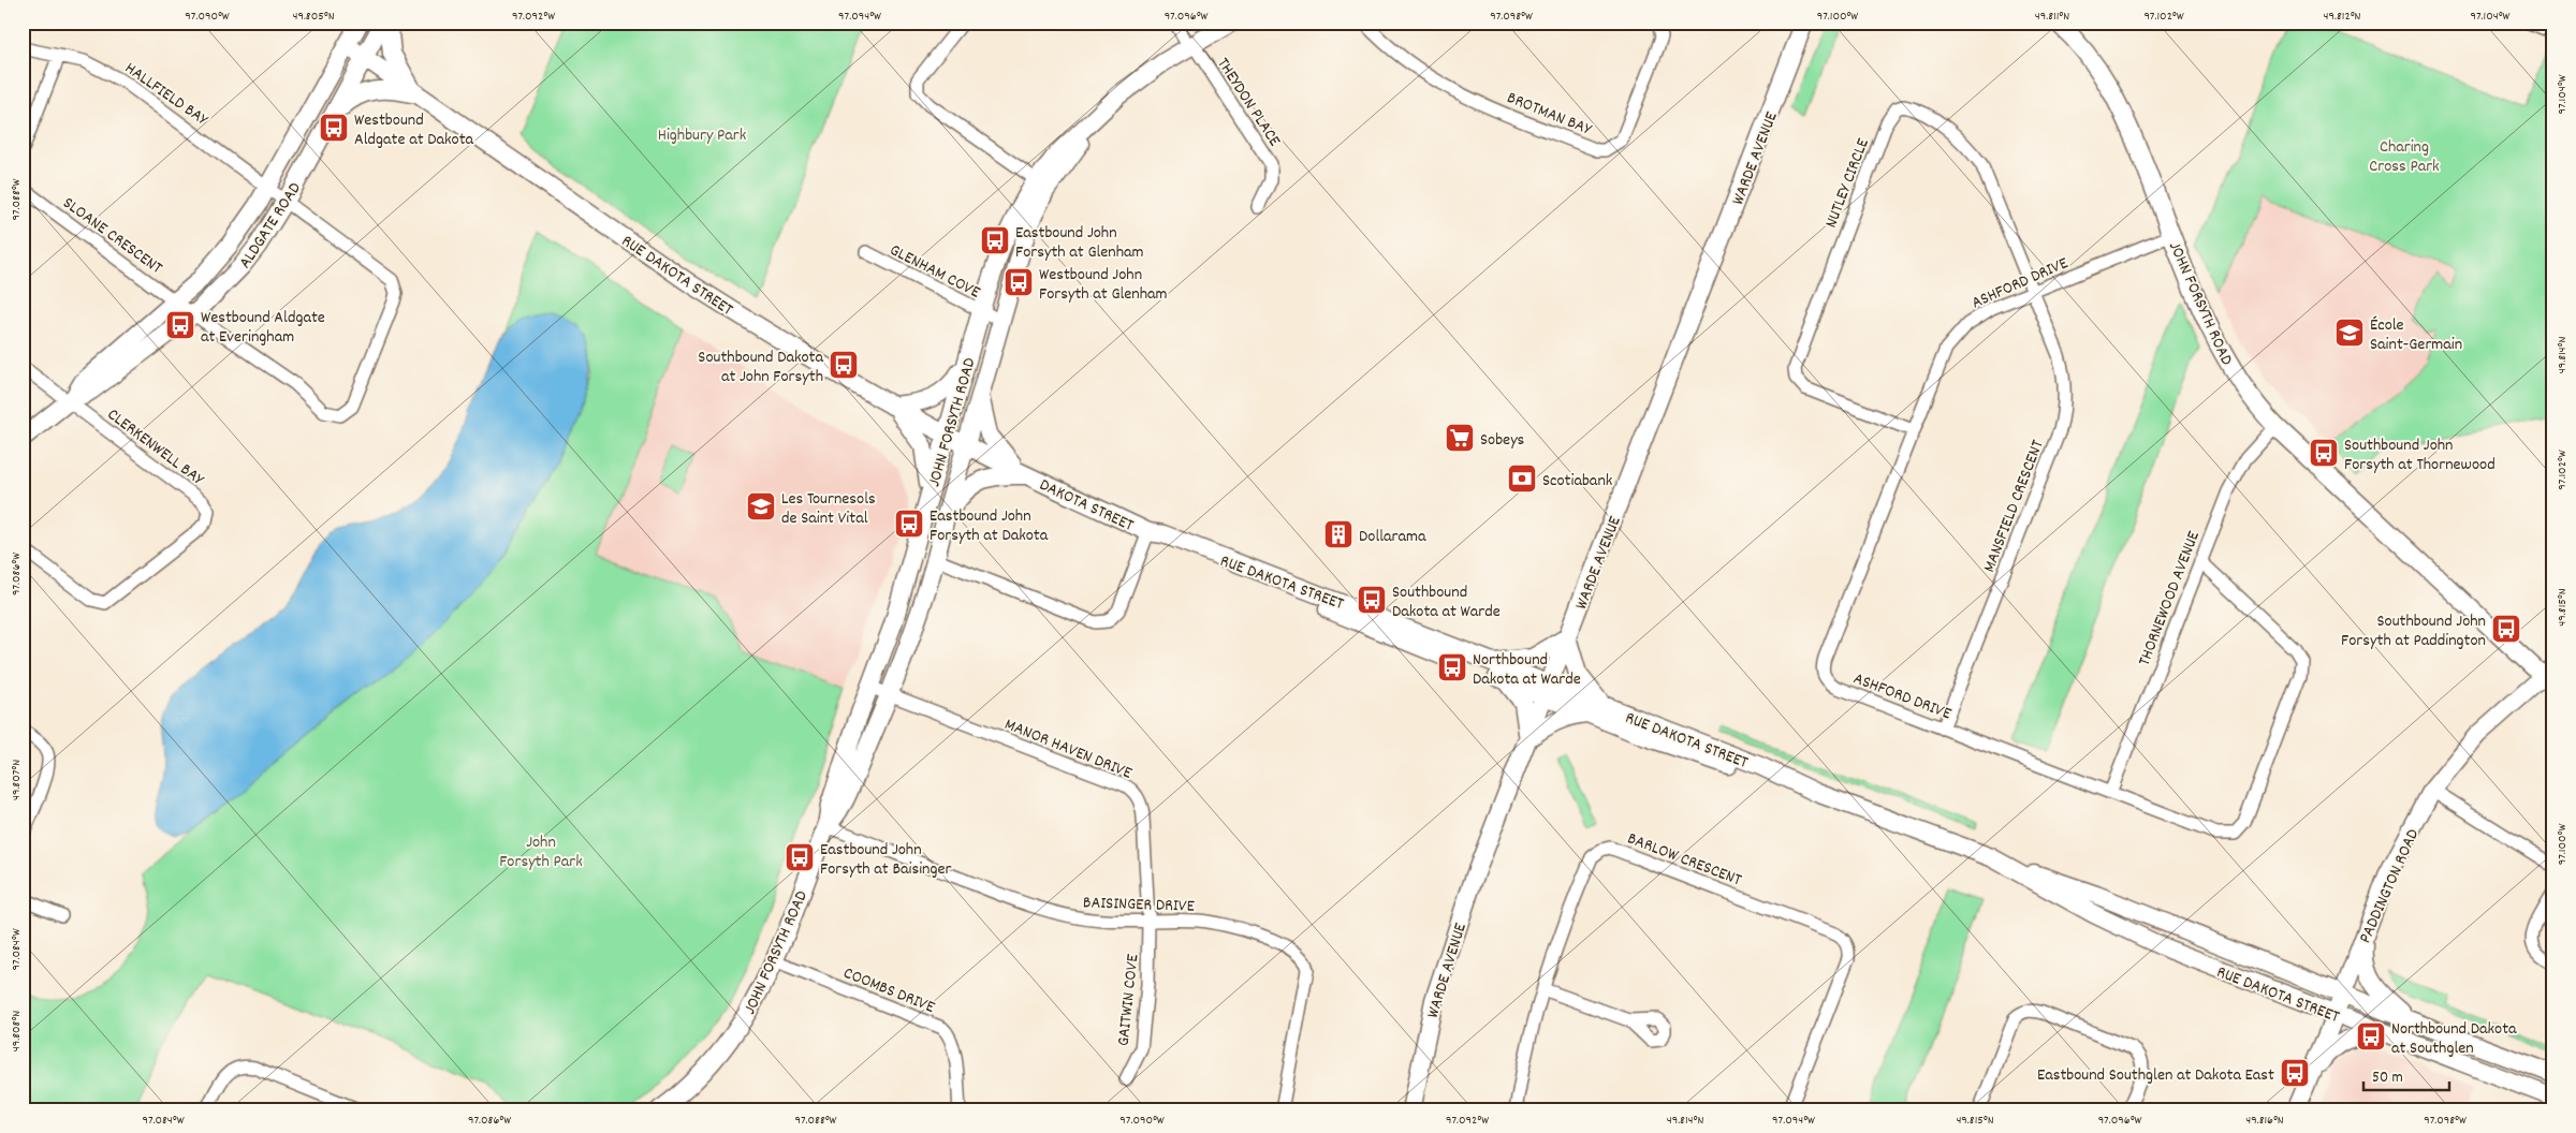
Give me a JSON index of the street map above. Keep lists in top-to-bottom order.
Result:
{
  "streets": {
    "street": [
      "HALLFIELD BAY",
      "THEYDON PLACE",
      "BROTMAN BAY",
      "WARDE AVENUE",
      "NUTLEY CIRCLE",
      "ALDGATE ROAD",
      "SLOANE CRESCENT",
      "GLENHAM COVE",
      "RUE DAKOTA STREET",
      "ASHFORD DRIVE",
      "JOHN FORSYTH ROAD",
      "CLERKENWELL BAY",
      "DAKOTA STREET",
      "MANSFIELD CRESCENT",
      "THORNEWOOD AVENUE",
      "MANOR HAVEN DRIVE",
      "BARLOW CRESCENT",
      "PADDINGTON ROAD",
      "BAISINGER DRIVE",
      "COOMBS DRIVE",
      "GAITWIN COVE"
    ]
  },
  "crossings": [
    ["HALLFIELD BAY", "ALDGATE ROAD"],
    ["HALLFIELD BAY", "SLOANE CRESCENT"],
    ["THEYDON PLACE", "JOHN FORSYTH ROAD"],
    ["WARDE AVENUE", "RUE DAKOTA STREET"],
    ["NUTLEY CIRCLE", "ASHFORD DRIVE"],
    ["NUTLEY CIRCLE", "MANSFIELD CRESCENT"],
    ["ALDGATE ROAD", "SLOANE CRESCENT"],
    ["ALDGATE ROAD", "RUE DAKOTA STREET"],
    ["ALDGATE ROAD", "CLERKENWELL BAY"],
    ["GLENHAM COVE", "JOHN FORSYTH ROAD"],
    ["RUE DAKOTA STREET", "JOHN FORSYTH ROAD"],
    ["RUE DAKOTA STREET", "DAKOTA STREET"],
    ["RUE DAKOTA STREET", "PADDINGTON ROAD"],
    ["ASHFORD DRIVE", "JOHN FORSYTH ROAD"],
    ["ASHFORD DRIVE", "MANSFIELD CRESCENT"],
    ["ASHFORD DRIVE", "THORNEWOOD AVENUE"],
    ["JOHN FORSYTH ROAD", "THORNEWOOD AVENUE"],
    ["JOHN FORSYTH ROAD", "MANOR HAVEN DRIVE"],
    ["JOHN FORSYTH ROAD", "PADDINGTON ROAD"],
    ["JOHN FORSYTH ROAD", "BAISINGER DRIVE"],
    ["JOHN FORSYTH ROAD", "COOMBS DRIVE"],
    ["MANOR HAVEN DRIVE", "BAISINGER DRIVE"],
    ["MANOR HAVEN DRIVE", "GAITWIN COVE"],
    ["BAISINGER DRIVE", "GAITWIN COVE"]
  ],
  "parks": ["Highbury Park", "Charing Cross Park", "John Forsyth Park"],
  "places": {
    "bus stop": [
      "Westbound Aldgate at Dakota",
      "Eastbound John Forsyth at Glenham",
      "Westbound John Forsyth at Glenham",
      "Westbound Aldgate at Everingham",
      "Southbound Dakota at John Forsyth",
      "Southbound John Forsyth at Thornewood",
      "Eastbound John Forsyth at Dakota",
      "Southbound Dakota at Warde",
      "Southbound John Forsyth at Paddington",
      "Northbound Dakota at Warde",
      "Eastbound John Forsyth at Baisinger",
      "Northbound Dakota at Southglen",
      "Eastbound Southglen at Dakota East"
    ],
    "school or university": ["École Saint-Germain", "Les Tournesols de Saint Vital"],
    "supermarket": ["Sobeys"],
    "bank": ["Scotiabank"],
    "building": ["Dollarama"]
  },
  "scale_bar": "50 m",
  "coordinates": [
    "97.090°W",
    "49.805°N",
    "97.092°W",
    "97.094°W",
    "97.096°W",
    "97.098°W",
    "97.100°W",
    "49.811°N",
    "97.102°W",
    "49.812°N",
    "97.104°W",
    "97.088°W",
    "49.814°N",
    "97.086°W",
    "49.815°N",
    "49.807°N",
    "97.084°W",
    "49.808°N",
    "49.816°N"
  ]
}
